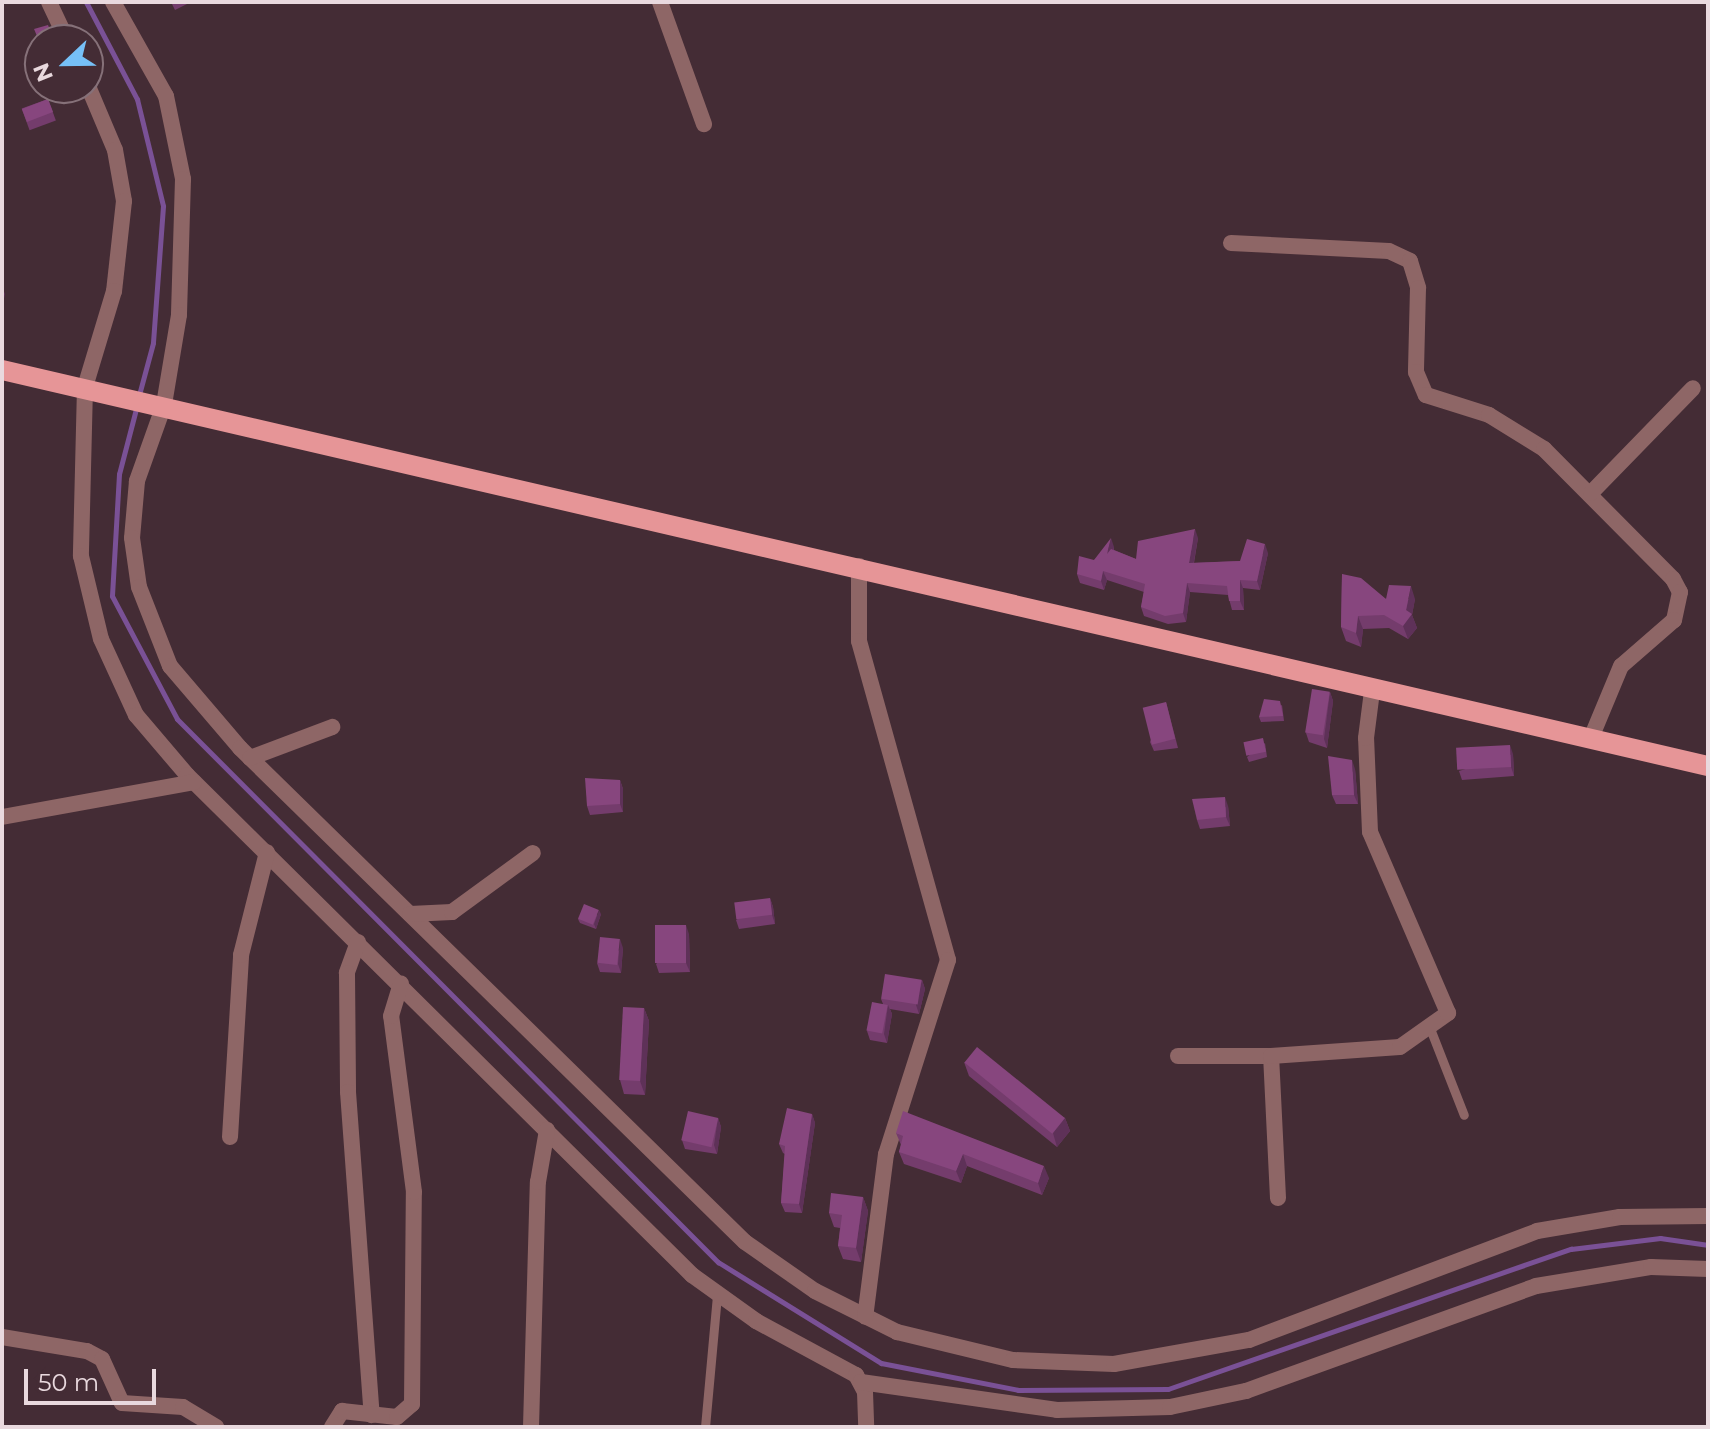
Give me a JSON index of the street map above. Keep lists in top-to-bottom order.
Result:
{
  "scale_bar": "50 m",
  "north": "left"
}
